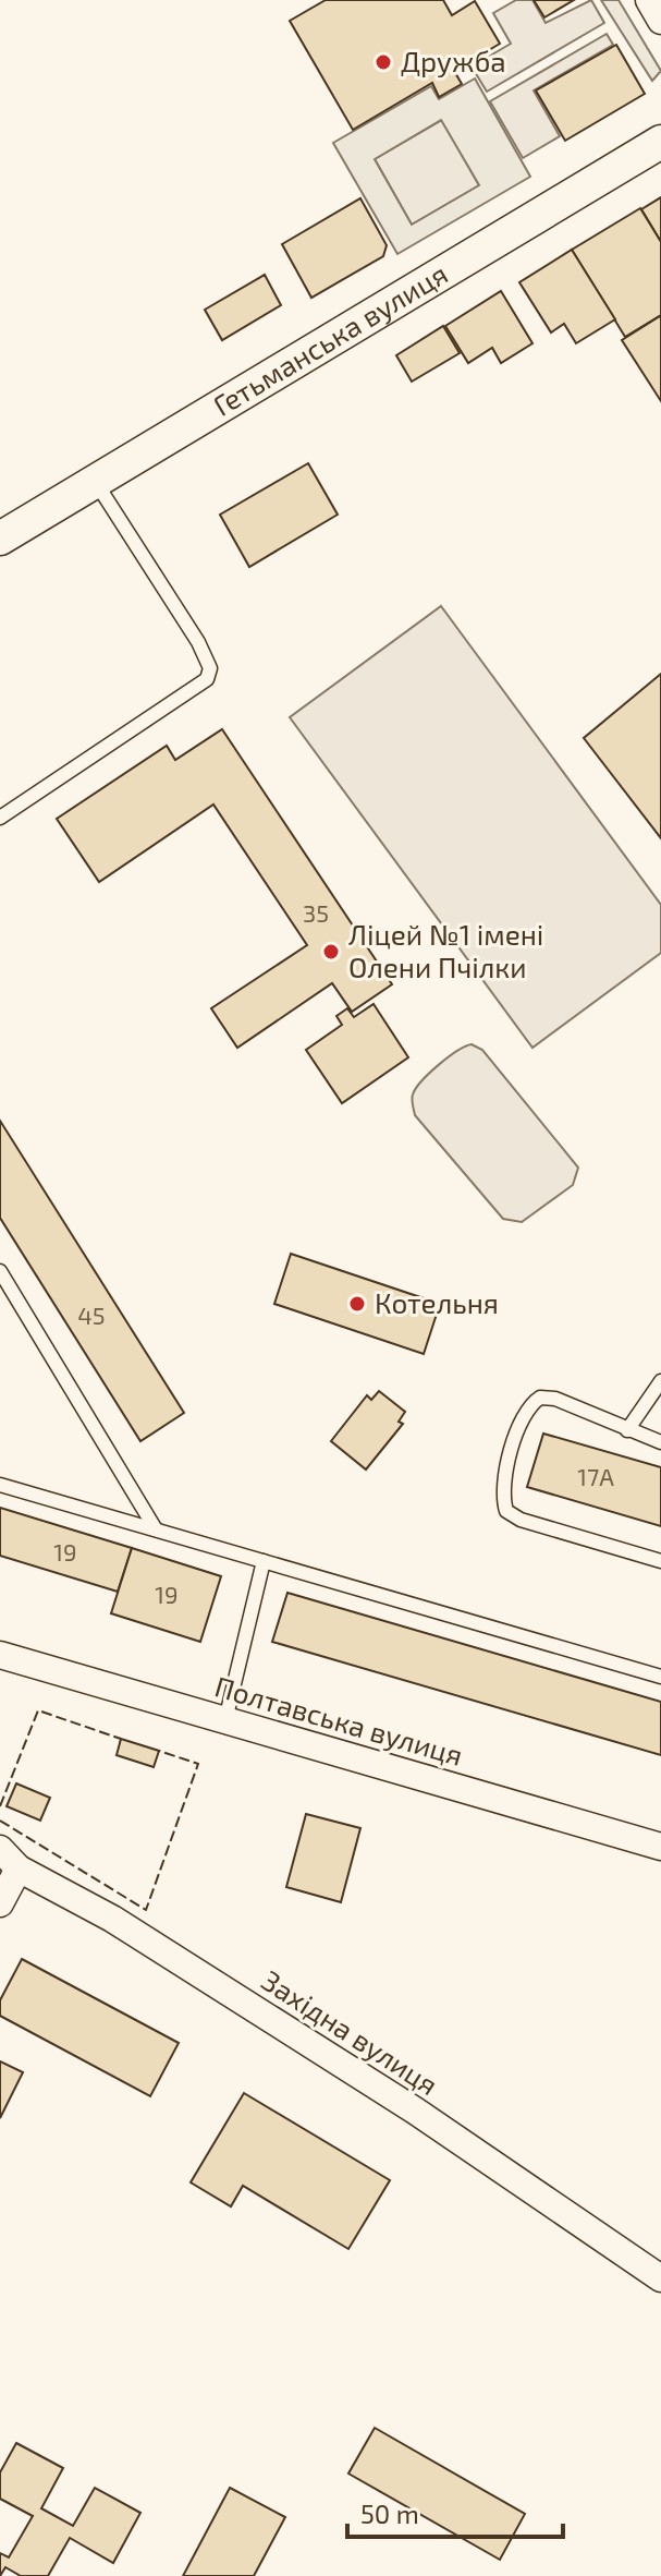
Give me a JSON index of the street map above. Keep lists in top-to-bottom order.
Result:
{
  "streets": {
    "street": ["Гетьманська вулиця", "Полтавська вулиця", "Західна вулиця"]
  },
  "places": ["Дружба", "Ліцей №1 імені Олени Пчілки", "Котельня"],
  "house_numbers": [
    "35",
    "45",
    "17А",
    "19",
    "19"
  ],
  "scale_bar": "50 m"
}
